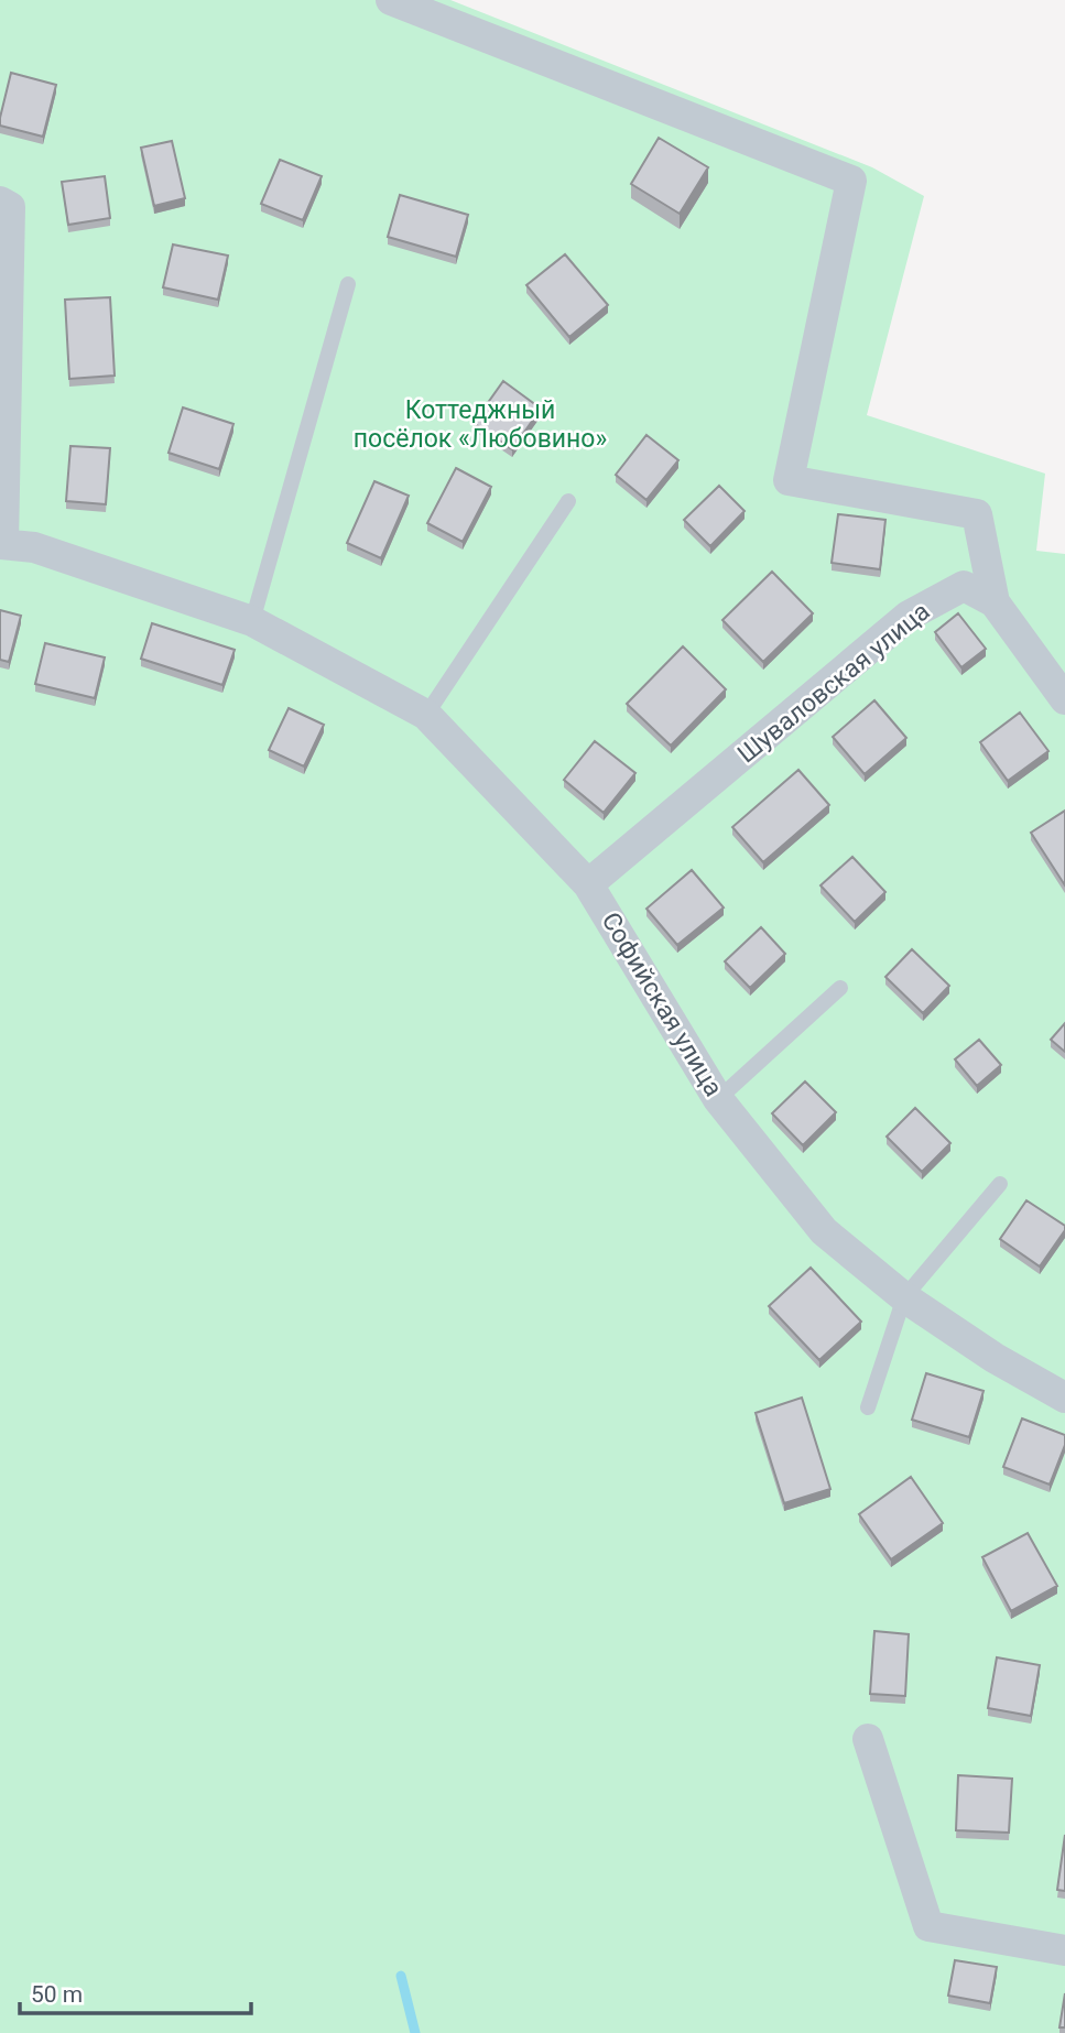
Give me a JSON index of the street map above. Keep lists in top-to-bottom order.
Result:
{
  "streets": {
    "street": ["Шуваловская улица", "Софийская улица"]
  },
  "crossings": [
    ["Шуваловская улица", "Софийская улица"]
  ],
  "parks": ["Коттеджный посёлок «Любовино»"],
  "scale_bar": "50 m"
}
